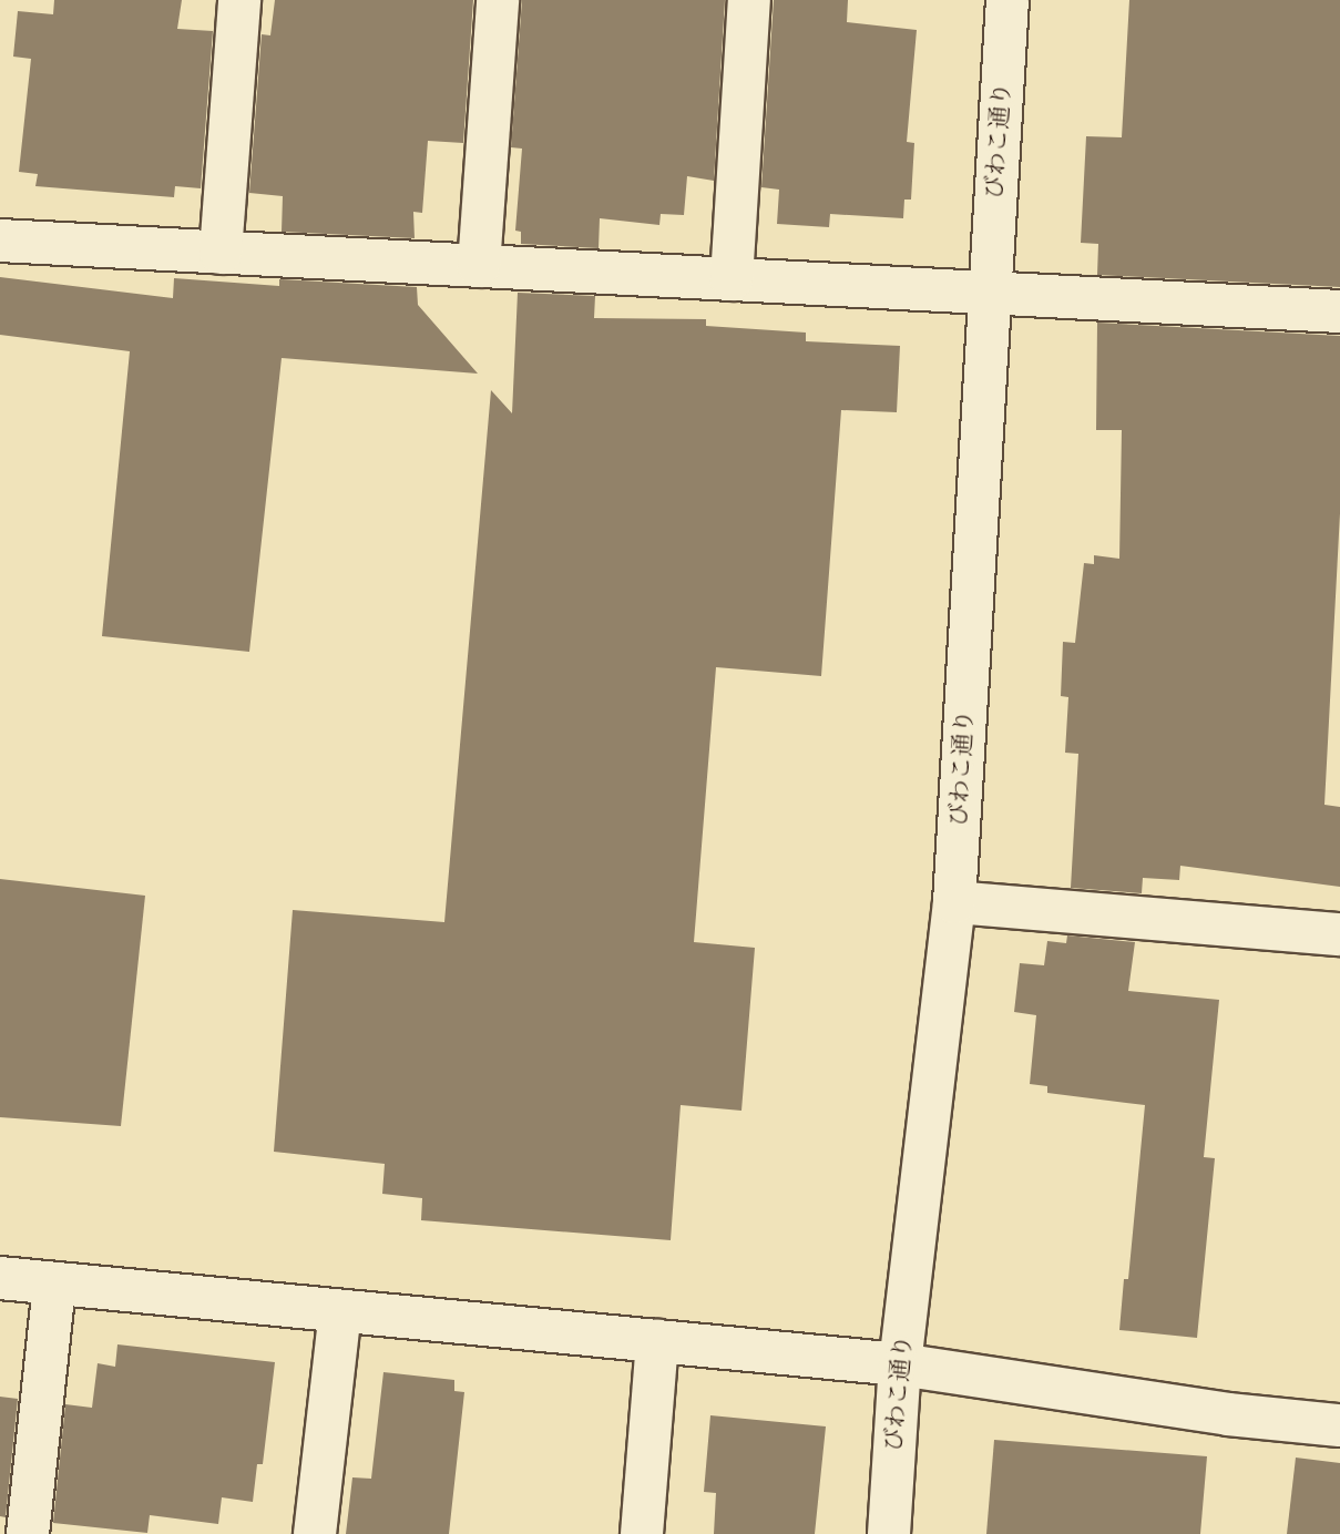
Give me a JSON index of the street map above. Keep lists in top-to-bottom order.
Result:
{
  "streets": {
    "street": ["びわこ通り"]
  }
}
